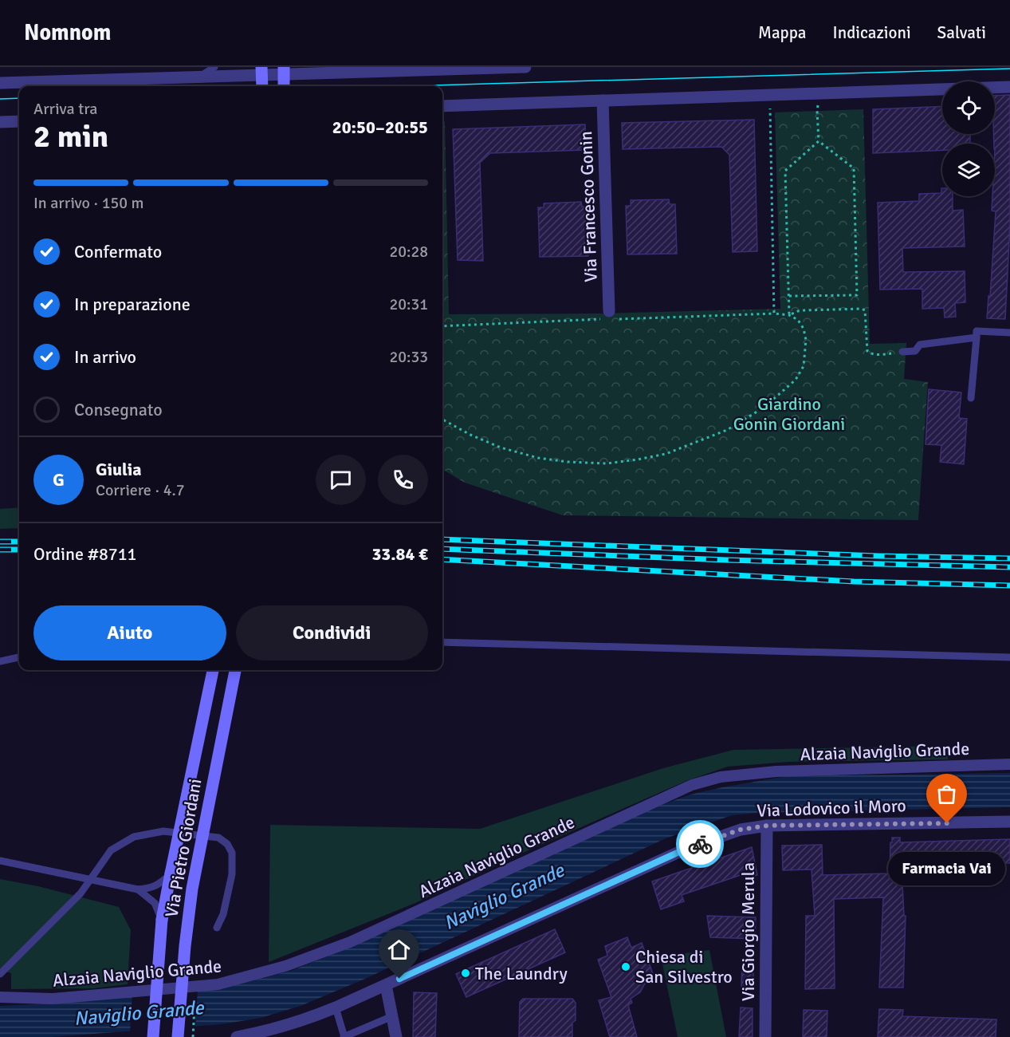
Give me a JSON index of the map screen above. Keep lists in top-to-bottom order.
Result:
{
  "streets": {
    "main road": ["Via Pietro Giordani"],
    "street": [
      "Via Francesco Gonin",
      "Alzaia Naviglio Grande",
      "Via Lodovico il Moro",
      "Via Giorgio Merula"
    ]
  },
  "crossings": [
    ["Via Lodovico il Moro", "Via Giorgio Merula"]
  ],
  "water": ["Naviglio Grande"],
  "parks": ["Giardino Gonin Giordani"],
  "places": ["Farmacia Vai", "Chiesa di San Silvestro", "The Laundry"],
  "page": {
    "header": "Nomnom",
    "nav": ["Mappa", "Indicazioni", "Salvati"],
    "heading": ["2 min", "Arriva tra", "20:50–20:55"],
    "panel": [
      "Giulia",
      "Corriere · 4.7",
      "Ordine #8711",
      "33.84 €"
    ],
    "bar": "In arrivo · 150 m",
    "list": [
      ["Confermato", "20:28"],
      ["In preparazione", "20:31"],
      ["In arrivo", "20:33"],
      "Consegnato"
    ],
    "round": "G",
    "buttons": ["Aiuto", "Condividi"],
    "bubble": "Farmacia Vai"
  }
}
